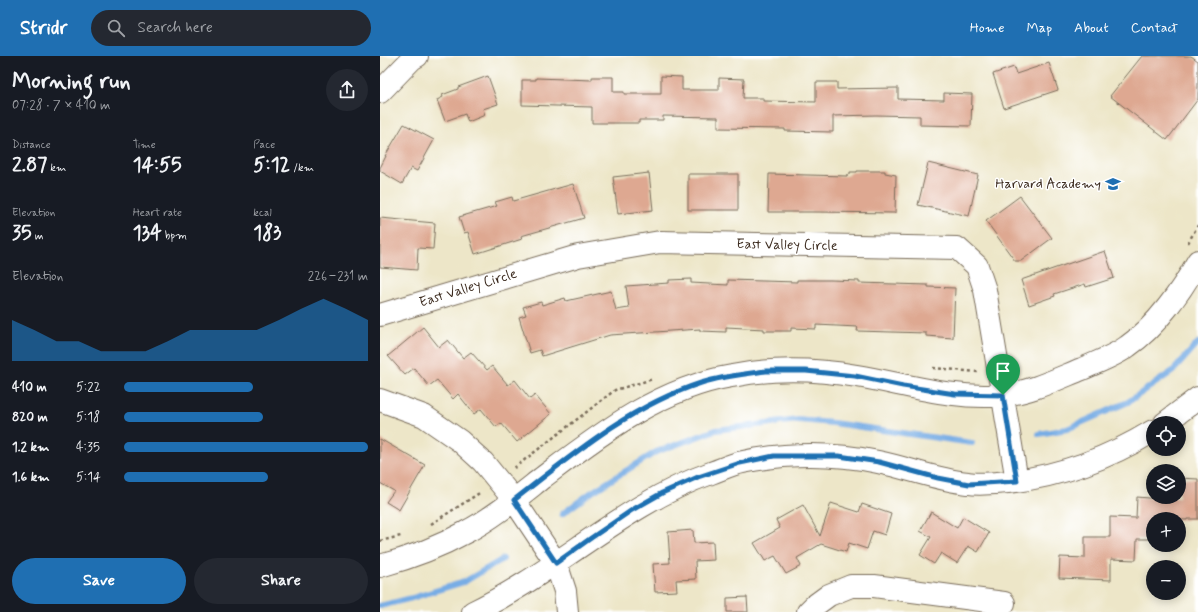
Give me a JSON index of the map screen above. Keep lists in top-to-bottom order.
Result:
{
  "streets": {
    "street": ["East Valley Circle"]
  },
  "places": {
    "school or university": ["Harvard Academy"]
  },
  "page": {
    "header": "Stridr",
    "search": "Search here",
    "nav": [
      "Home",
      "Map",
      "About",
      "Contact"
    ],
    "heading": ["Morning run", "07:28 · 7 × 410 m"],
    "stats": [
      ["Distance", "2.87 km"],
      ["Time", "14:55"],
      ["Pace", "5:12 /km"],
      ["Elevation", "35 m"],
      ["Heart rate", "134 bpm"],
      ["kcal", "183"]
    ],
    "chart": ["Elevation", "226–231 m"],
    "list": [
      {
        "name": "410 m",
        "note": "5:22"
      },
      {
        "name": "820 m",
        "note": "5:18"
      },
      {
        "name": "1.2 km",
        "note": "4:35"
      },
      {
        "name": "1.6 km",
        "note": "5:14"
      }
    ],
    "map_buttons": ["+", "−"],
    "buttons": ["Save", "Share"]
  }
}
